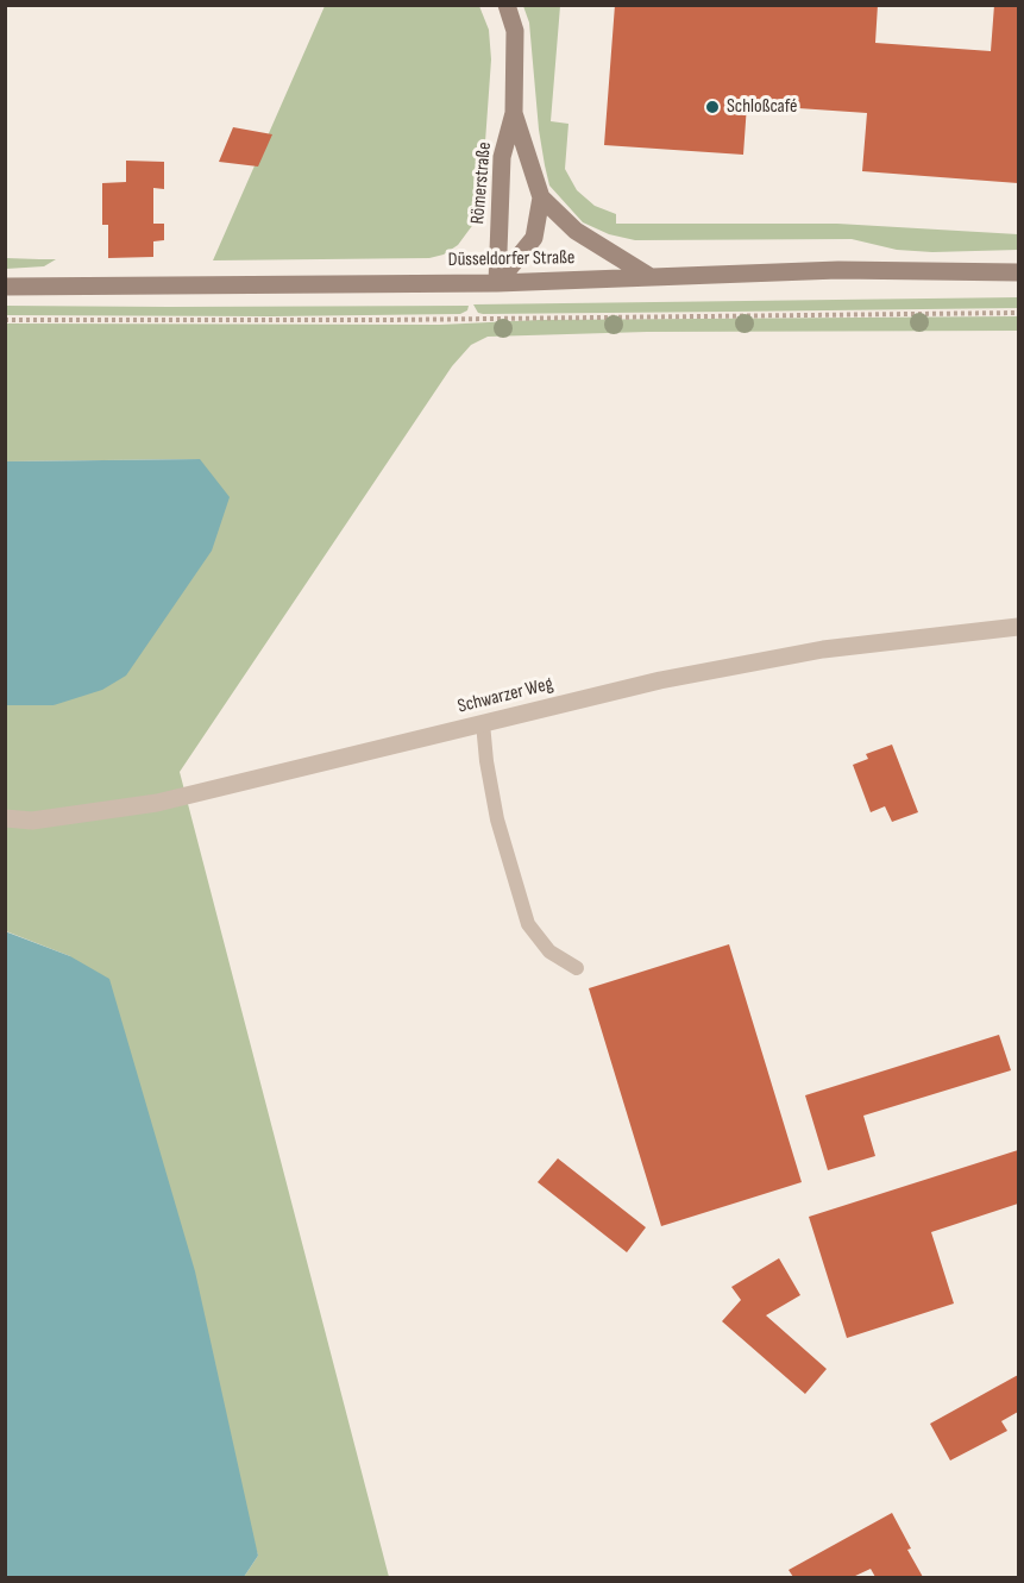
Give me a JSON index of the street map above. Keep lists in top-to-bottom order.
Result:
{
  "streets": {
    "main road": ["Römerstraße", "Düsseldorfer Straße"],
    "street": ["Schwarzer Weg"]
  },
  "crossings": [
    ["Römerstraße", "Düsseldorfer Straße"]
  ],
  "places": ["Schloßcafé"]
}
